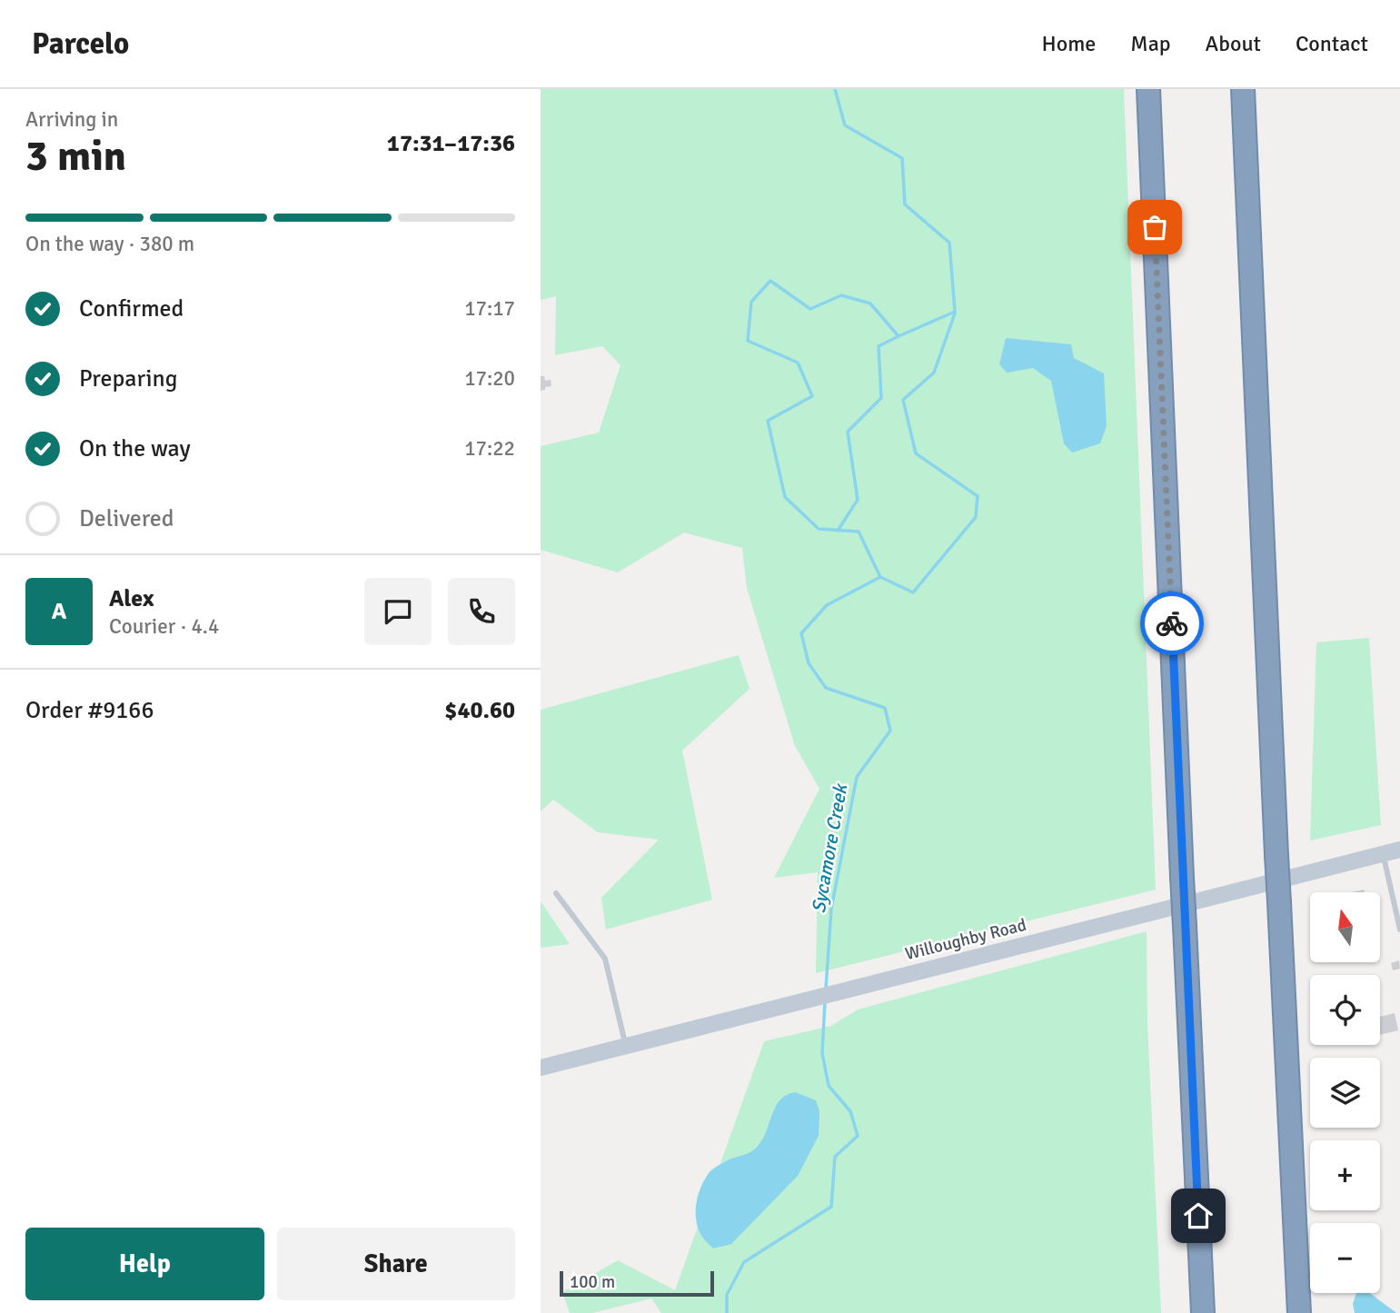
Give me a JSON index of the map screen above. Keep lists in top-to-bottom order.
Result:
{
  "streets": {
    "street": ["Willoughby Road"]
  },
  "water": ["Sycamore Creek"],
  "scale_bar": "100 m",
  "north": "top",
  "page": {
    "header": "Parcelo",
    "nav": [
      "Home",
      "Map",
      "About",
      "Contact"
    ],
    "heading": ["3 min", "Arriving in", "17:31–17:36"],
    "panel": [
      "Alex",
      "Courier · 4.4",
      "Order #9166",
      "$40.60"
    ],
    "bar": "On the way · 380 m",
    "list": [
      ["Confirmed", "17:17"],
      ["Preparing", "17:20"],
      ["On the way", "17:22"],
      "Delivered"
    ],
    "round": "A",
    "map_buttons": ["+", "−"],
    "buttons": ["Help", "Share"],
    "scale": "100 m"
  }
}
